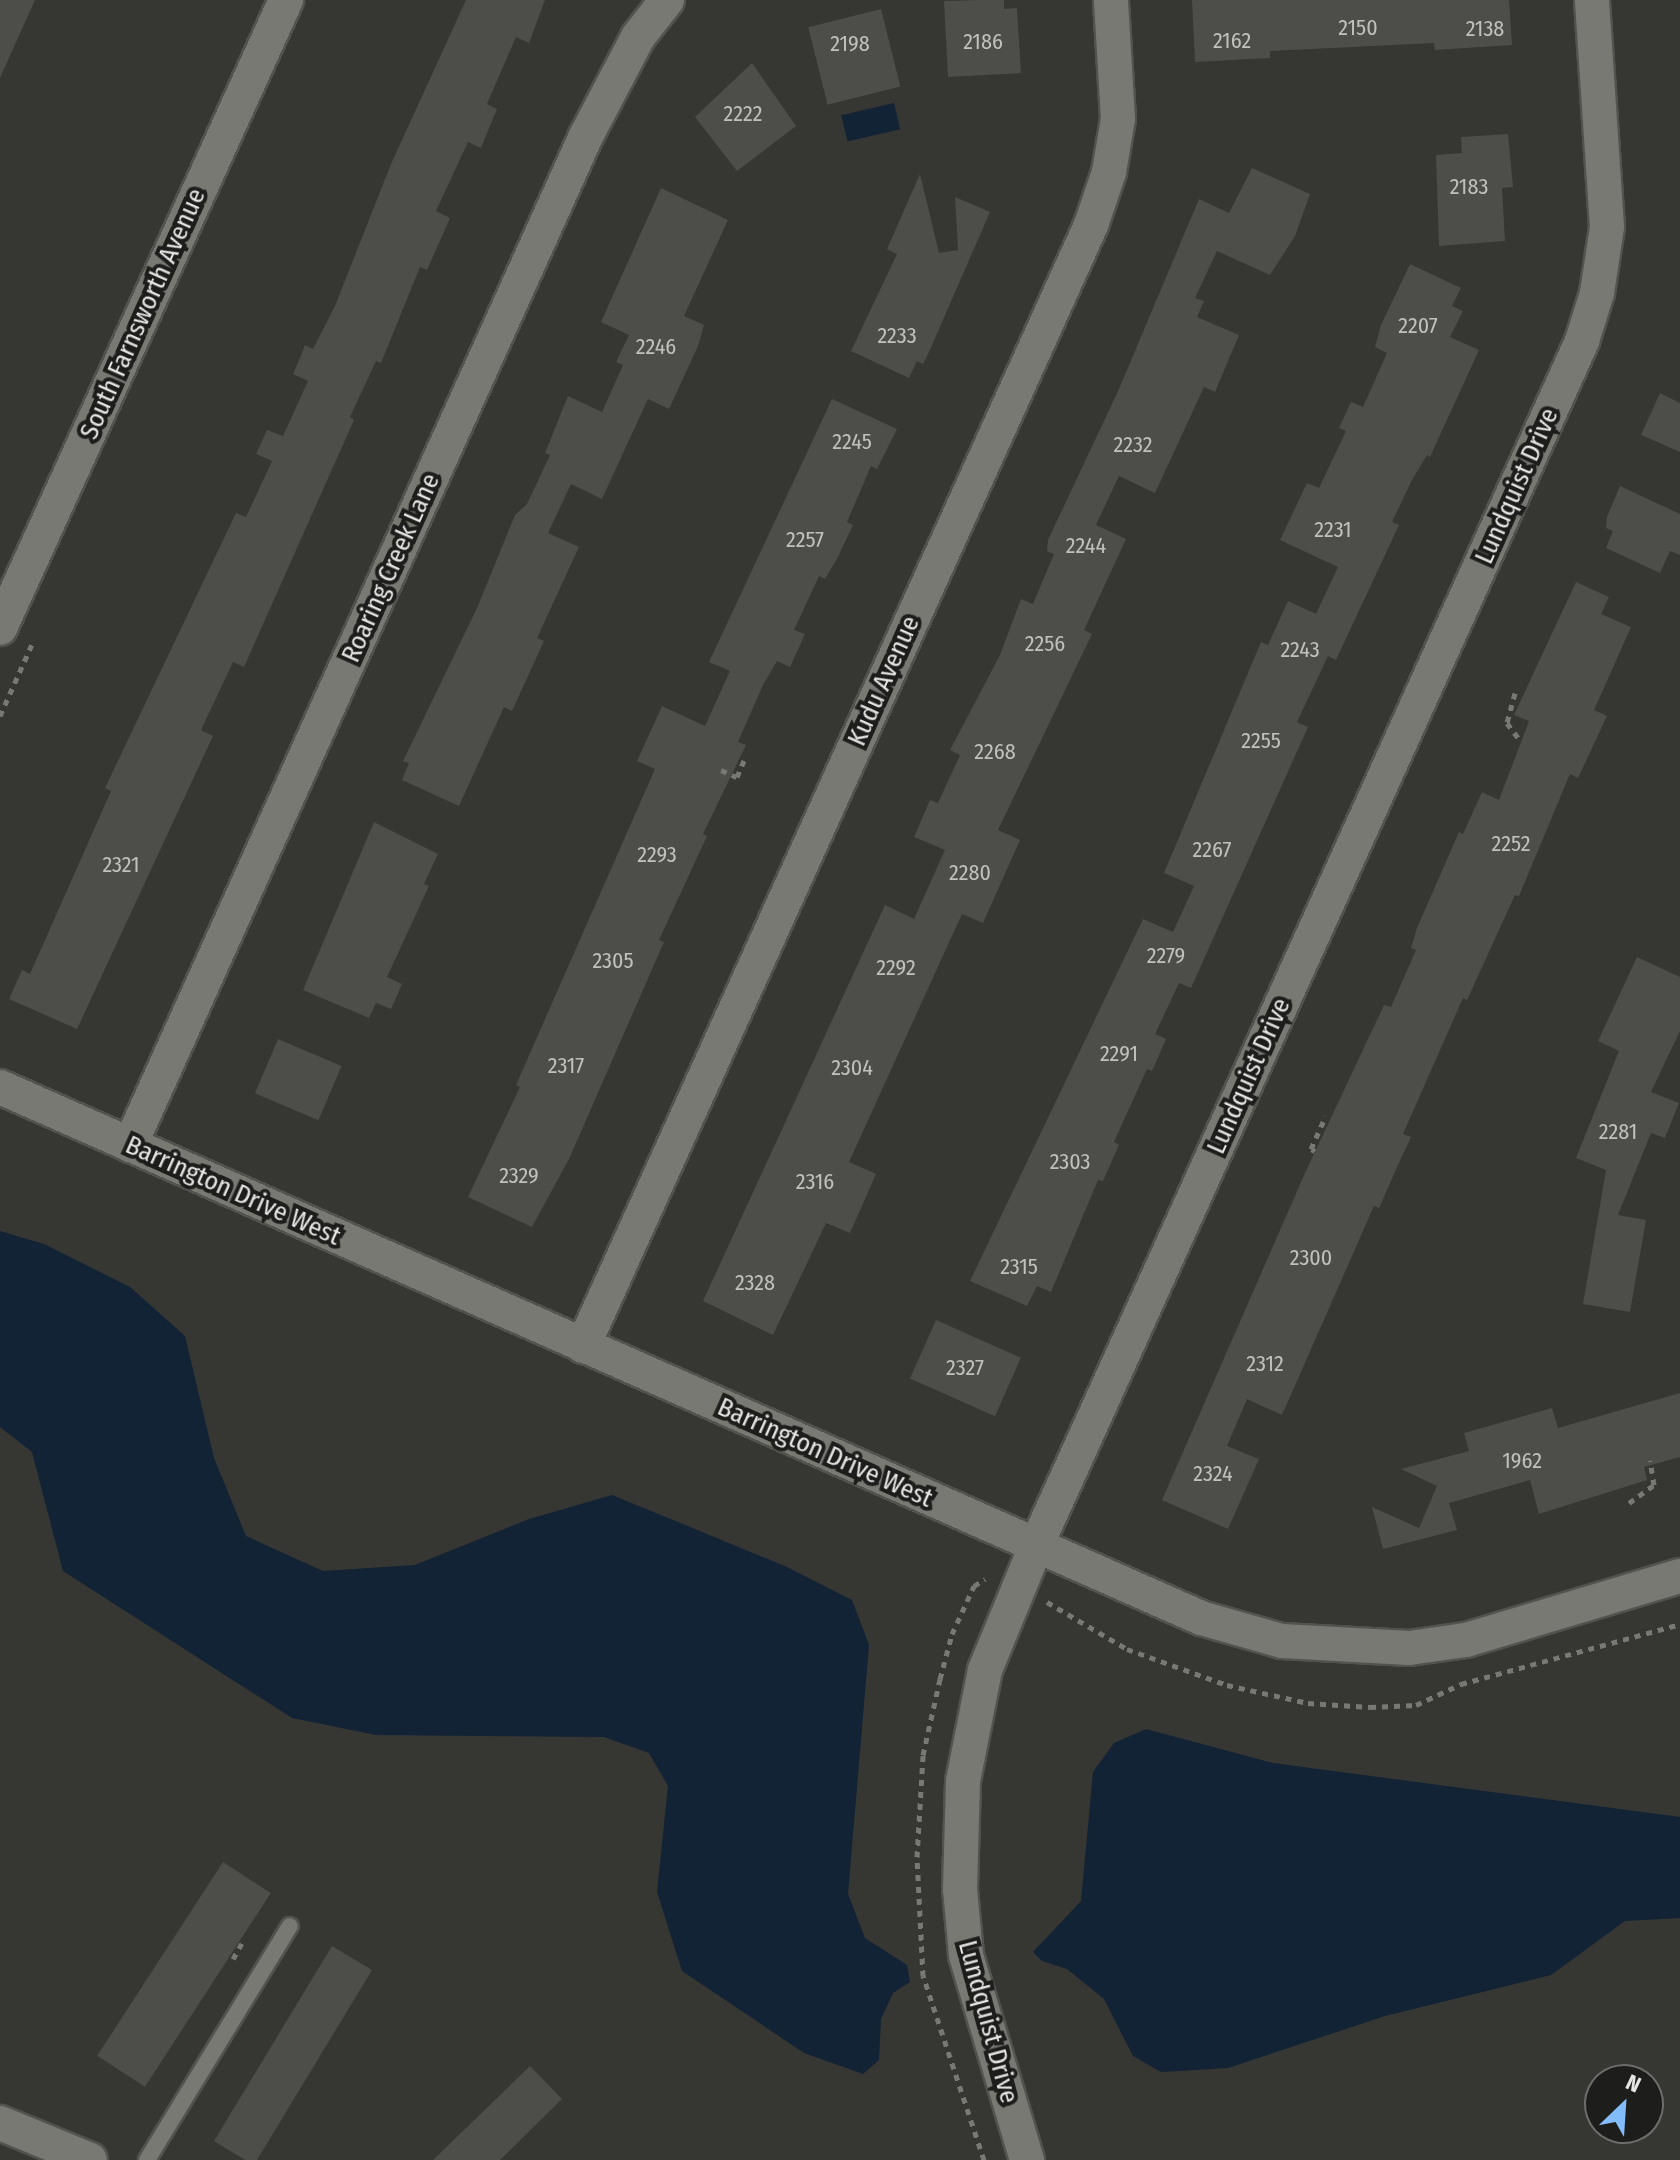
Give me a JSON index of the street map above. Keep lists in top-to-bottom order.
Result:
{
  "streets": {
    "street": [
      "South Farnsworth Avenue",
      "Lundquist Drive",
      "Roaring Creek Lane",
      "Kudu Avenue",
      "Barrington Drive West"
    ]
  },
  "crossings": [
    ["Lundquist Drive", "Barrington Drive West"],
    ["Roaring Creek Lane", "Barrington Drive West"],
    ["Kudu Avenue", "Barrington Drive West"]
  ],
  "house_numbers": [
    "2150",
    "2138",
    "2162",
    "2186",
    "2198",
    "2222",
    "2183",
    "2207",
    "2233",
    "2246",
    "2245",
    "2232",
    "2231",
    "2257",
    "2244",
    "2256",
    "2243",
    "2255",
    "2268",
    "2252",
    "2267",
    "2293",
    "2321",
    "2280",
    "2279",
    "2305",
    "2292",
    "2291",
    "2317",
    "2304",
    "2281",
    "2303",
    "2329",
    "2316",
    "2300",
    "2315",
    "2328",
    "2312",
    "2327",
    "1962",
    "2324"
  ],
  "north": "top right"
}
